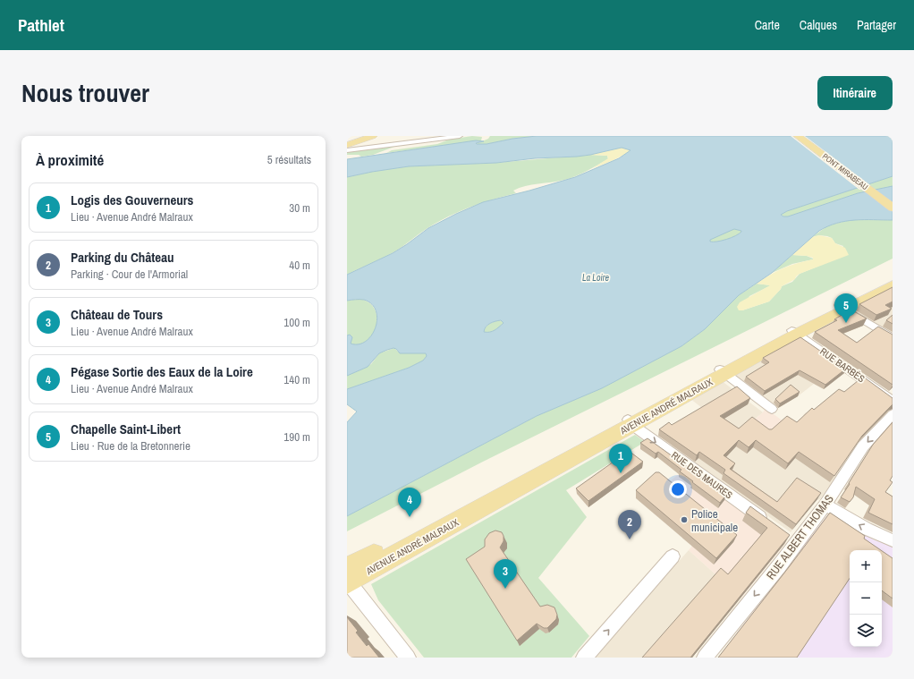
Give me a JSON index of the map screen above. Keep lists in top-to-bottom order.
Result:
{
  "streets": {
    "main road": ["PONT MIRABEAU", "AVENUE ANDRÉ MALRAUX"],
    "street": ["RUE BARBÈS", "RUE DES MAURES", "RUE ALBERT THOMAS"]
  },
  "crossings": [
    ["RUE BARBÈS", "AVENUE ANDRÉ MALRAUX"],
    ["AVENUE ANDRÉ MALRAUX", "RUE DES MAURES"]
  ],
  "one_way": ["RUE ALBERT THOMAS"],
  "water": ["La Loire"],
  "places": ["Police municipale"],
  "page": {
    "header": "Pathlet",
    "nav": ["Carte", "Calques", "Partager"],
    "title": "Nous trouver",
    "buttons": "Itinéraire",
    "heading": ["À proximité", "5 résultats"],
    "list": [
      {
        "mark": "1",
        "name": "Logis des Gouverneurs",
        "note": "Lieu · Avenue André Malraux",
        "value": "30 m"
      },
      {
        "mark": "2",
        "name": "Parking du Château",
        "note": "Parking · Cour de l'Armorial",
        "value": "40 m"
      },
      {
        "mark": "3",
        "name": "Château de Tours",
        "note": "Lieu · Avenue André Malraux",
        "value": "100 m"
      },
      {
        "mark": "4",
        "name": "Pégase Sortie des Eaux de la Loire",
        "note": "Lieu · Avenue André Malraux",
        "value": "140 m"
      },
      {
        "mark": "5",
        "name": "Chapelle Saint-Libert",
        "note": "Lieu · Rue de la Bretonnerie",
        "value": "190 m"
      }
    ],
    "pins": [
      "5",
      "1",
      "4",
      "2",
      "3"
    ],
    "map_buttons": ["+", "−"]
  }
}
